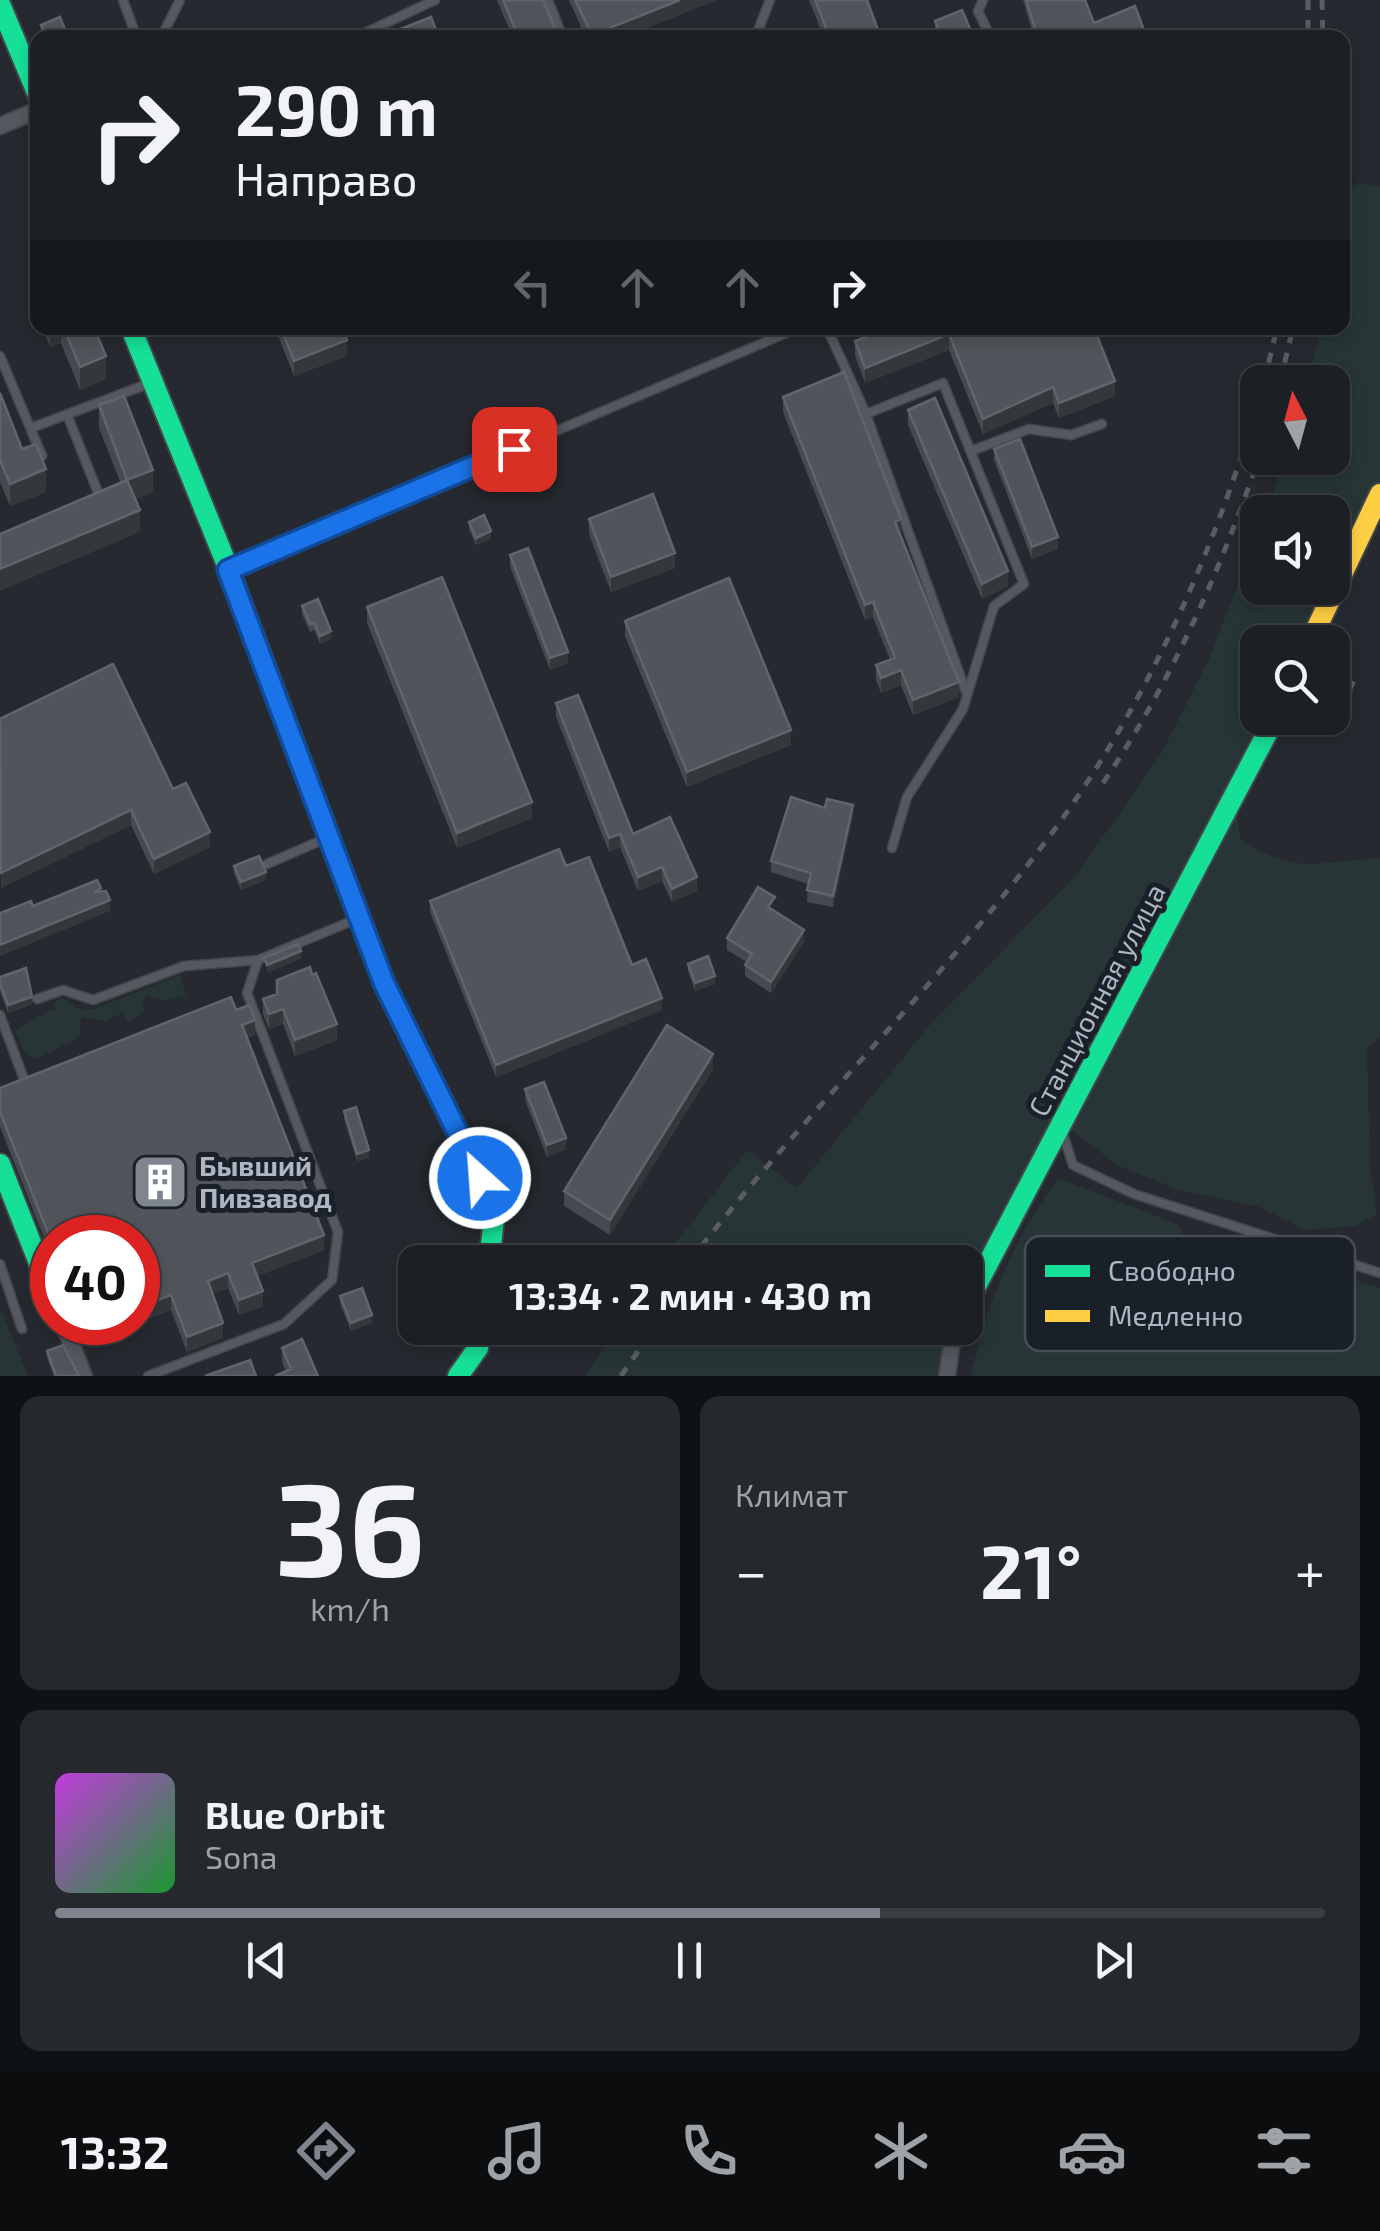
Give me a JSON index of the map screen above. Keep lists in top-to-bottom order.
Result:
{
  "streets": {
    "street": ["Станционная улица"]
  },
  "places": {
    "building": ["Бывший Пивзавод"]
  },
  "legend": ["Свободно", "Медленно"],
  "north": "top",
  "page": {
    "turn": ["290 m", "Направо"],
    "limit": "40",
    "trip": "13:34 · 2 мин · 430 m",
    "tile": [
      ["36", "km/h"],
      "Климат"
    ],
    "heat": ["−", "21°", "+"],
    "song": ["Blue Orbit", "Sona"],
    "tabs": "13:32"
  }
}
